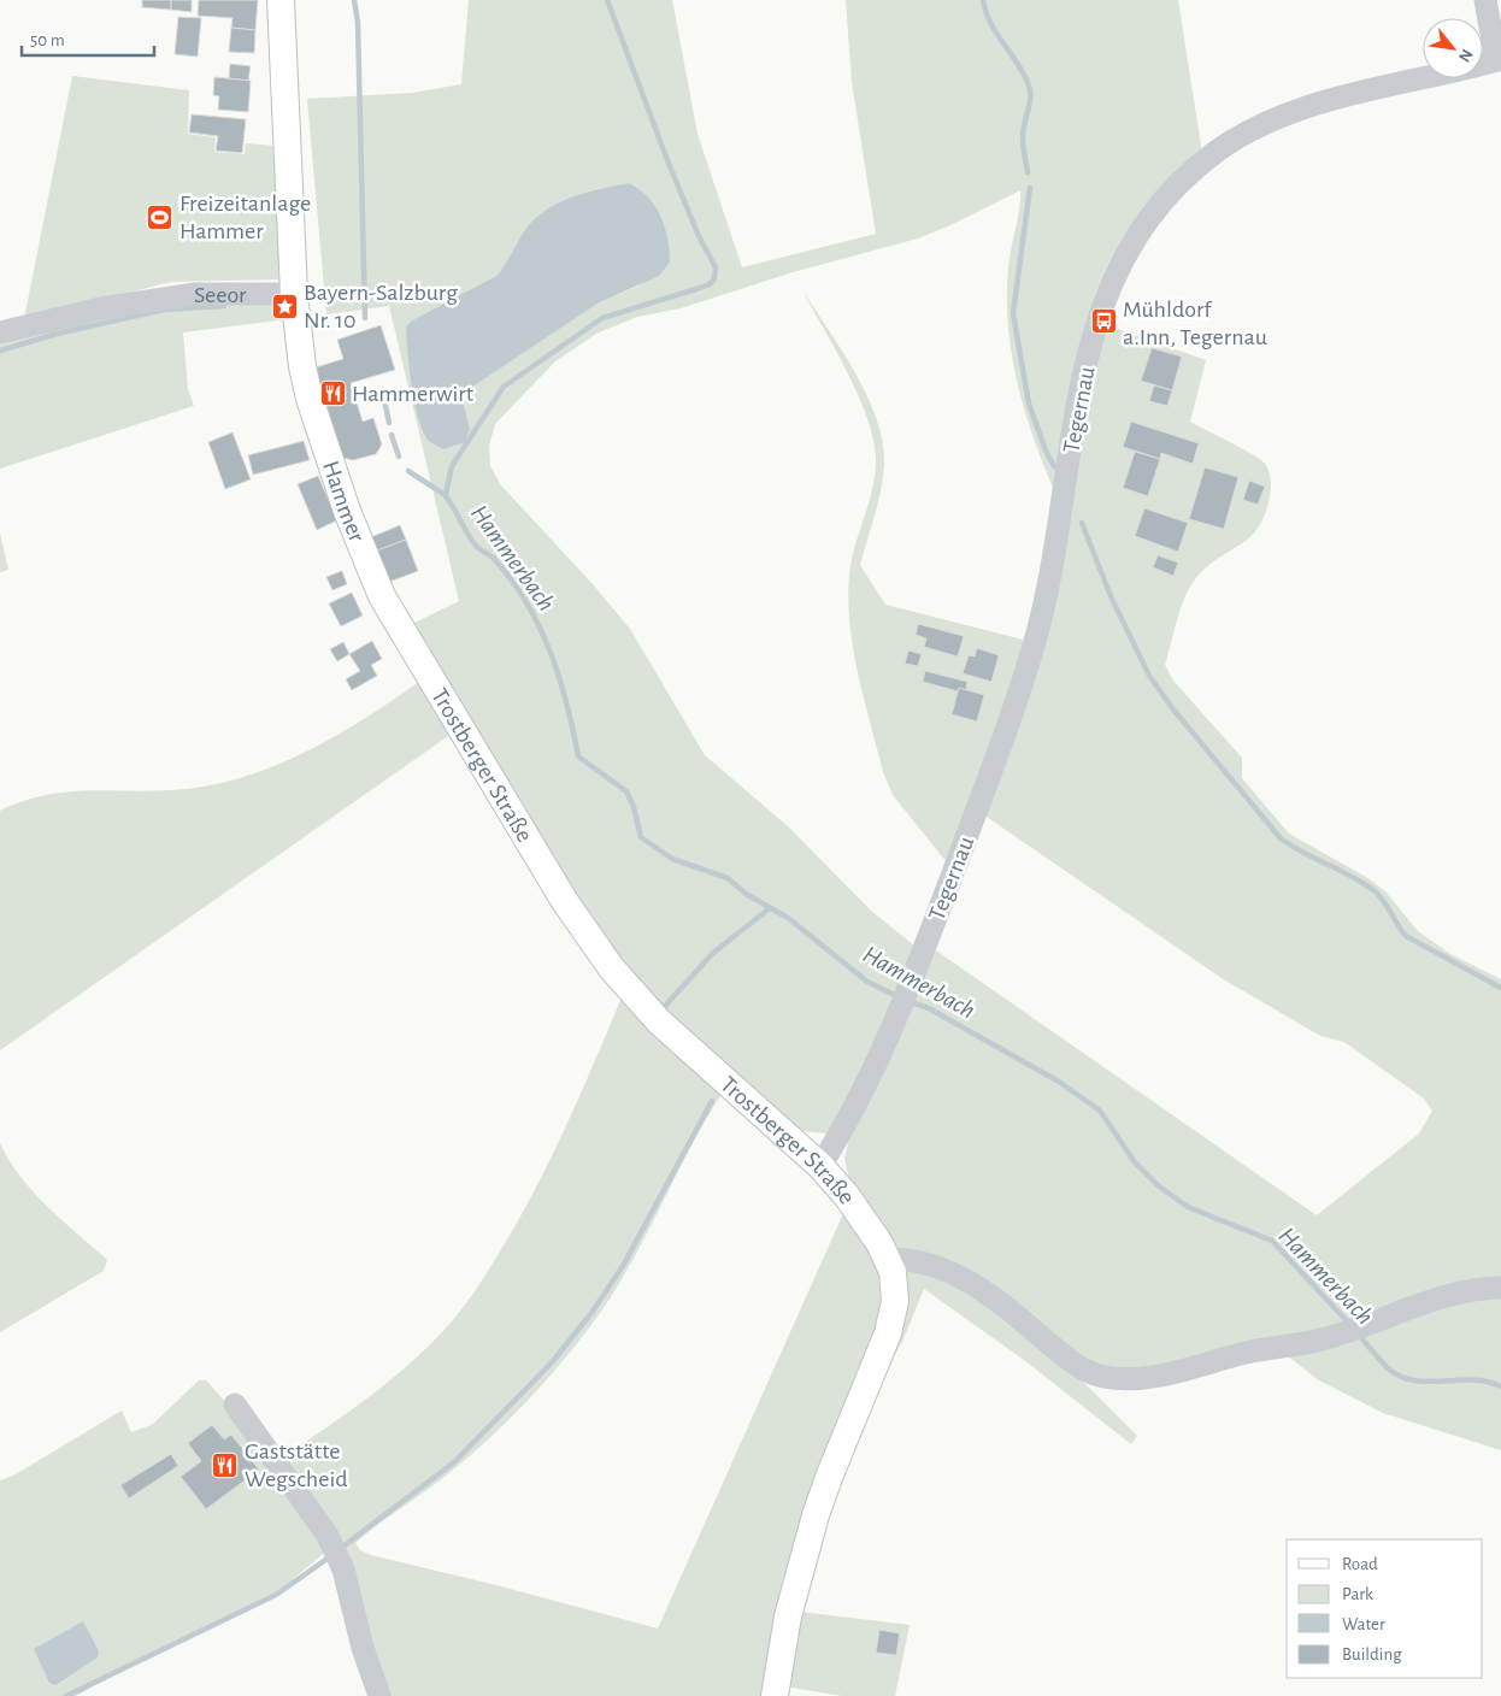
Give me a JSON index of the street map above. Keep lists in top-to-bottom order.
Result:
{
  "streets": {
    "main road": ["Hammer", "Trostberger Straße"],
    "street": ["Seeor", "Tegernau"]
  },
  "crossings": [
    ["Seeor", "Hammer"],
    ["Tegernau", "Trostberger Straße"],
    ["Hammer", "Trostberger Straße"]
  ],
  "water": ["Hammerbach"],
  "places": {
    "sports": ["Freizeitanlage Hammer"],
    "place": ["Bayern-Salzburg Nr. 10"],
    "bus stop": ["Mühldorf a.Inn, Tegernau"],
    "restaurant": ["Hammerwirt", "Gaststätte Wegscheid"]
  },
  "legend": [
    "Road",
    "Park",
    "Water",
    "Building"
  ],
  "scale_bar": "50 m",
  "north": "bottom right"
}
